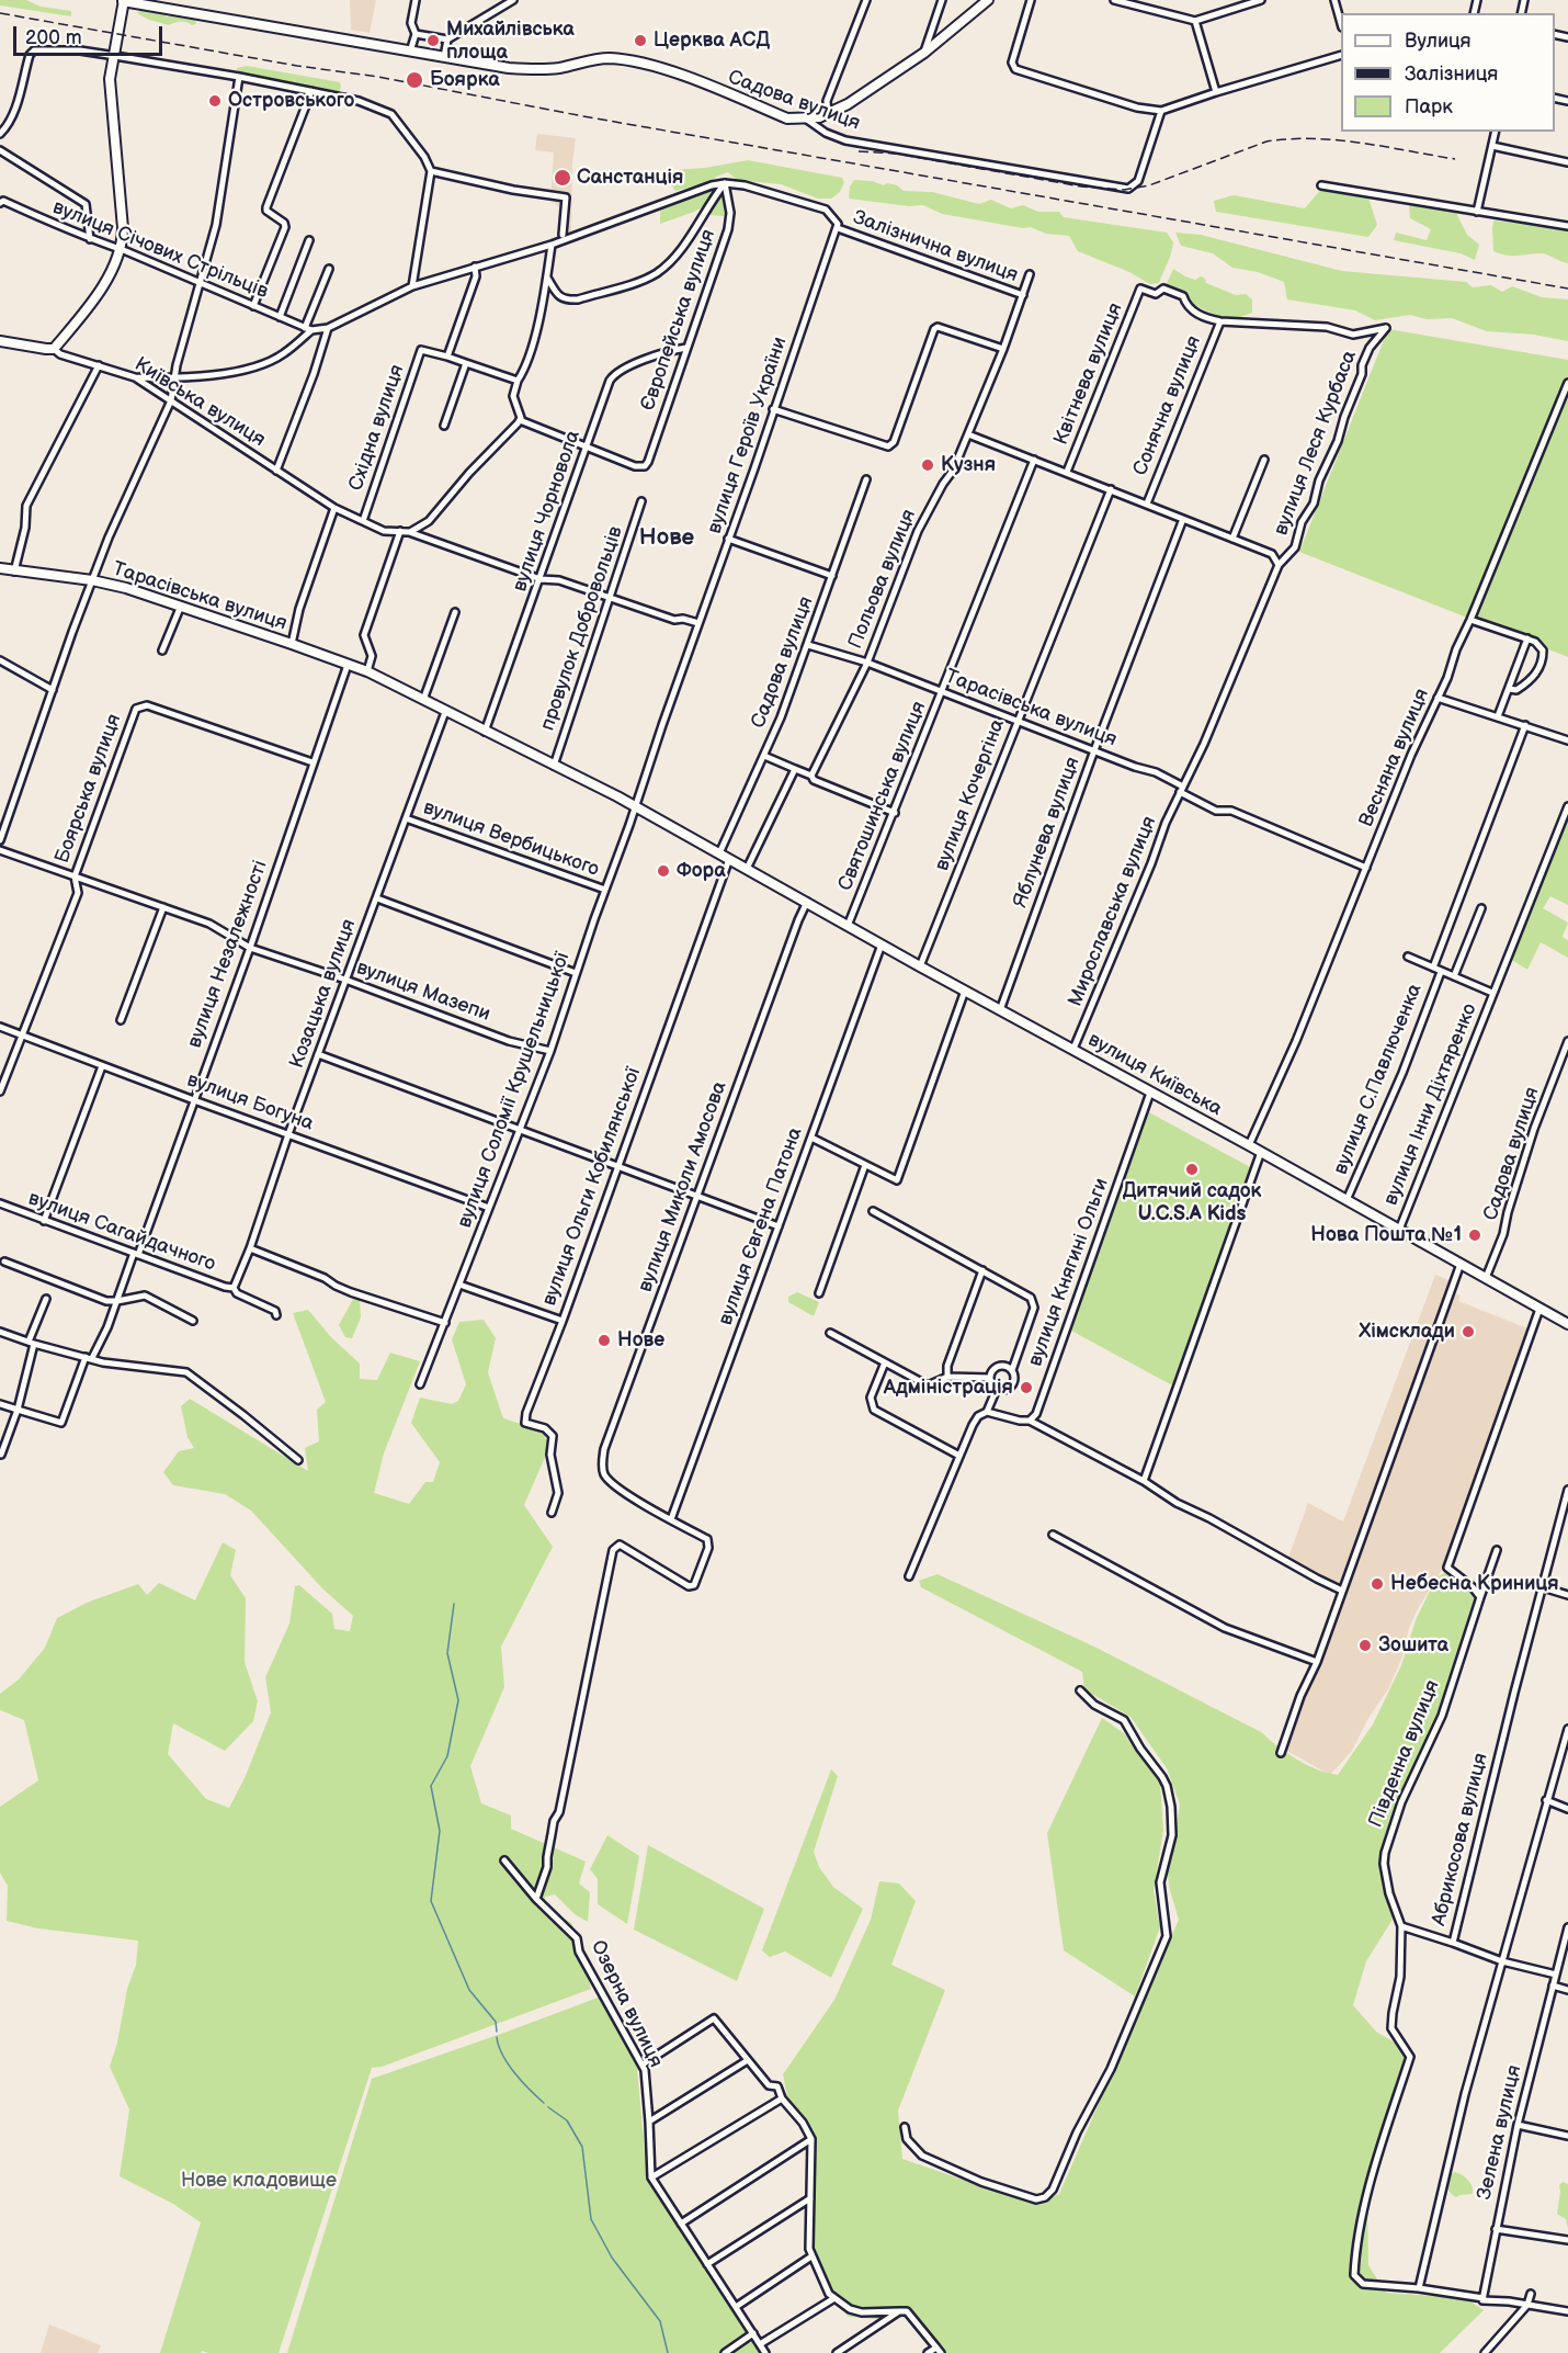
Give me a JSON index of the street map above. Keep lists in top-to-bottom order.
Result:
{
  "streets": {
    "street": [
      "Садова вулиця",
      "Залізнична вулиця",
      "вулиця Січових Стрільців",
      "Європейська вулиця",
      "Квітнева вулиця",
      "Київська вулиця",
      "Сонячна вулиця",
      "Східна вулиця",
      "вулиця Героїв України",
      "вулиця Леся Курбаса",
      "вулиця Чорновола",
      "Польова вулиця",
      "Тарасівська вулиця",
      "провулок Добровольців",
      "Весняна вулиця",
      "Боярська вулиця",
      "вулиця Кочергіна",
      "Святошинська вулиця",
      "Яблунева вулиця",
      "вулиця Вербицького",
      "Мирославська вулиця",
      "вулиця Незалежності",
      "вулиця Мазепи",
      "Козацька вулиця",
      "вулиця Київська",
      "вулиця С.Павлюченка",
      "вулиця Соломії Крушельницької",
      "вулиця Богуна",
      "вулиця Інни Діхтяренко",
      "вулиця Ольги Кобилянської",
      "вулиця Миколи Амосова",
      "вулиця Євгена Патона",
      "вулиця Сагайдачного",
      "вулиця Княгині Ольги",
      "Південна вулиця",
      "Абрикосова вулиця",
      "Озерна вулиця",
      "Зелена вулиця"
    ]
  },
  "crossings": [
    ["Садова вулиця", "Тарасівська вулиця"],
    ["Садова вулиця", "вулиця Київська"],
    ["Залізнична вулиця", "Європейська вулиця"],
    ["Залізнична вулиця", "вулиця Героїв України"],
    ["Залізнична вулиця", "Польова вулиця"],
    ["Європейська вулиця", "вулиця Чорновола"],
    ["Квітнева вулиця", "Сонячна вулиця"],
    ["Квітнева вулиця", "вулиця Леся Курбаса"],
    ["Київська вулиця", "Східна вулиця"],
    ["Київська вулиця", "вулиця Героїв України"],
    ["Київська вулиця", "вулиця Чорновола"],
    ["Київська вулиця", "провулок Добровольців"],
    ["Сонячна вулиця", "вулиця Леся Курбаса"],
    ["вулиця Героїв України", "вулиця Київська"],
    ["вулиця Героїв України", "вулиця Соломії Крушельницької"],
    ["вулиця Леся Курбаса", "Тарасівська вулиця"],
    ["вулиця Леся Курбаса", "Мирославська вулиця"],
    ["вулиця Чорновола", "Тарасівська вулиця"],
    ["Польова вулиця", "Тарасівська вулиця"],
    ["Тарасівська вулиця", "провулок Добровольців"],
    ["Тарасівська вулиця", "Весняна вулиця"],
    ["Тарасівська вулиця", "вулиця Кочергіна"],
    ["Тарасівська вулиця", "Святошинська вулиця"],
    ["Тарасівська вулиця", "Яблунева вулиця"],
    ["Тарасівська вулиця", "Мирославська вулиця"],
    ["Тарасівська вулиця", "вулиця Незалежності"],
    ["Тарасівська вулиця", "Козацька вулиця"],
    ["Тарасівська вулиця", "вулиця Київська"],
    ["провулок Добровольців", "вулиця Київська"],
    ["Весняна вулиця", "вулиця Київська"],
    ["Боярська вулиця", "вулиця Незалежності"],
    ["Боярська вулиця", "вулиця Мазепи"],
    ["Боярська вулиця", "вулиця Богуна"],
    ["вулиця Кочергіна", "вулиця Київська"],
    ["Святошинська вулиця", "вулиця Київська"],
    ["Яблунева вулиця", "вулиця Київська"],
    ["вулиця Вербицького", "Козацька вулиця"],
    ["вулиця Вербицького", "вулиця Соломії Крушельницької"],
    ["Мирославська вулиця", "вулиця Київська"],
    ["вулиця Незалежності", "вулиця Мазепи"],
    ["вулиця Незалежності", "вулиця Богуна"],
    ["вулиця Незалежності", "вулиця Сагайдачного"],
    ["вулиця Мазепи", "Козацька вулиця"],
    ["вулиця Мазепи", "вулиця Соломії Крушельницької"],
    ["Козацька вулиця", "вулиця Богуна"],
    ["Козацька вулиця", "вулиця Сагайдачного"],
    ["вулиця Київська", "вулиця С.Павлюченка"],
    ["вулиця Київська", "вулиця Соломії Крушельницької"],
    ["вулиця Київська", "вулиця Інни Діхтяренко"],
    ["вулиця Київська", "вулиця Ольги Кобилянської"],
    ["вулиця Київська", "вулиця Миколи Амосова"],
    ["вулиця Київська", "вулиця Євгена Патона"],
    ["вулиця Київська", "вулиця Княгині Ольги"],
    ["вулиця Соломії Крушельницької", "вулиця Богуна"],
    ["вулиця Миколи Амосова", "вулиця Євгена Патона"],
    ["Південна вулиця", "Абрикосова вулиця"],
    ["Абрикосова вулиця", "Зелена вулиця"]
  ],
  "districts": ["Нове"],
  "parks": ["Нове кладовище"],
  "places": [
    "Михайлівська площа",
    "Церква АСД",
    "Боярка",
    "Островського",
    "Санстанція",
    "Кузня",
    "Фора",
    "Дитячий садок U.C.S.A Kids",
    "Нова Пошта №1",
    "Хімсклади",
    "Нове",
    "Адміністрація",
    "Небесна Криниця",
    "Зошита"
  ],
  "legend": ["Вулиця", "Залізниця", "Парк"],
  "scale_bar": "200 m"
}
